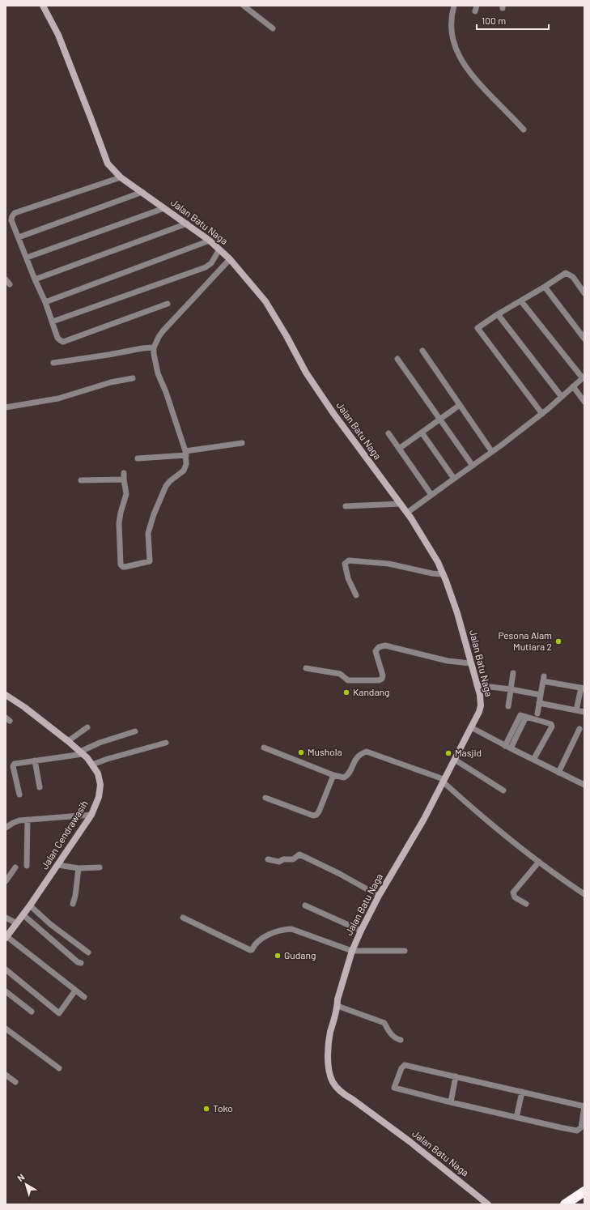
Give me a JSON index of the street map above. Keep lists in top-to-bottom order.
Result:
{
  "streets": {
    "street": ["Jalan Batu Naga", "Jalan Cendrawasih"]
  },
  "places": [
    "Pesona Alam Mutiara 2",
    "Kandang",
    "Mushola",
    "Masjid",
    "Gudang",
    "Toko"
  ],
  "scale_bar": "100 m",
  "north": "top left"
}
